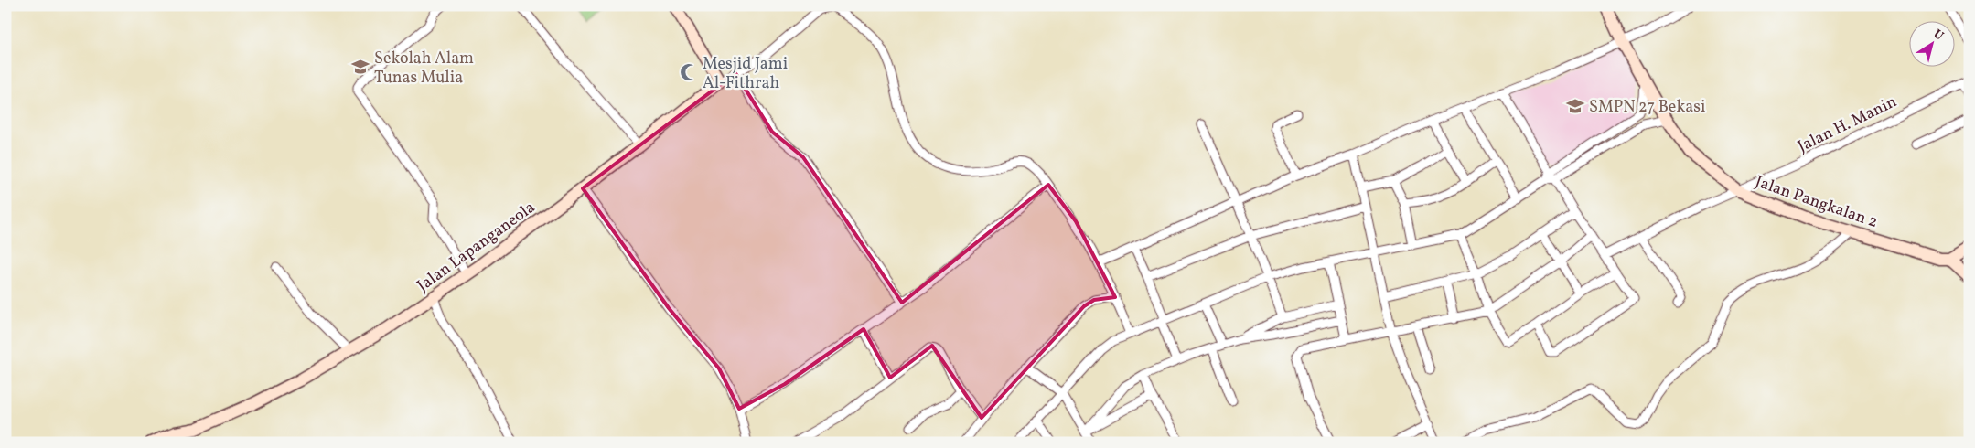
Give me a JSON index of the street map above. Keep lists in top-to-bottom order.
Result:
{
  "streets": {
    "street": ["Jalan H. Manin", "Jalan Pangkalan 2", "Jalan Lapanganeola"]
  },
  "crossings": [
    ["Jalan H. Manin", "Jalan Pangkalan 2"]
  ],
  "places": {
    "school or university": ["Sekolah Alam Tunas Mulia", "SMPN 27 Bekasi"],
    "mosque": ["Mesjid Jami Al-Fithrah"]
  },
  "north": "top right"
}
